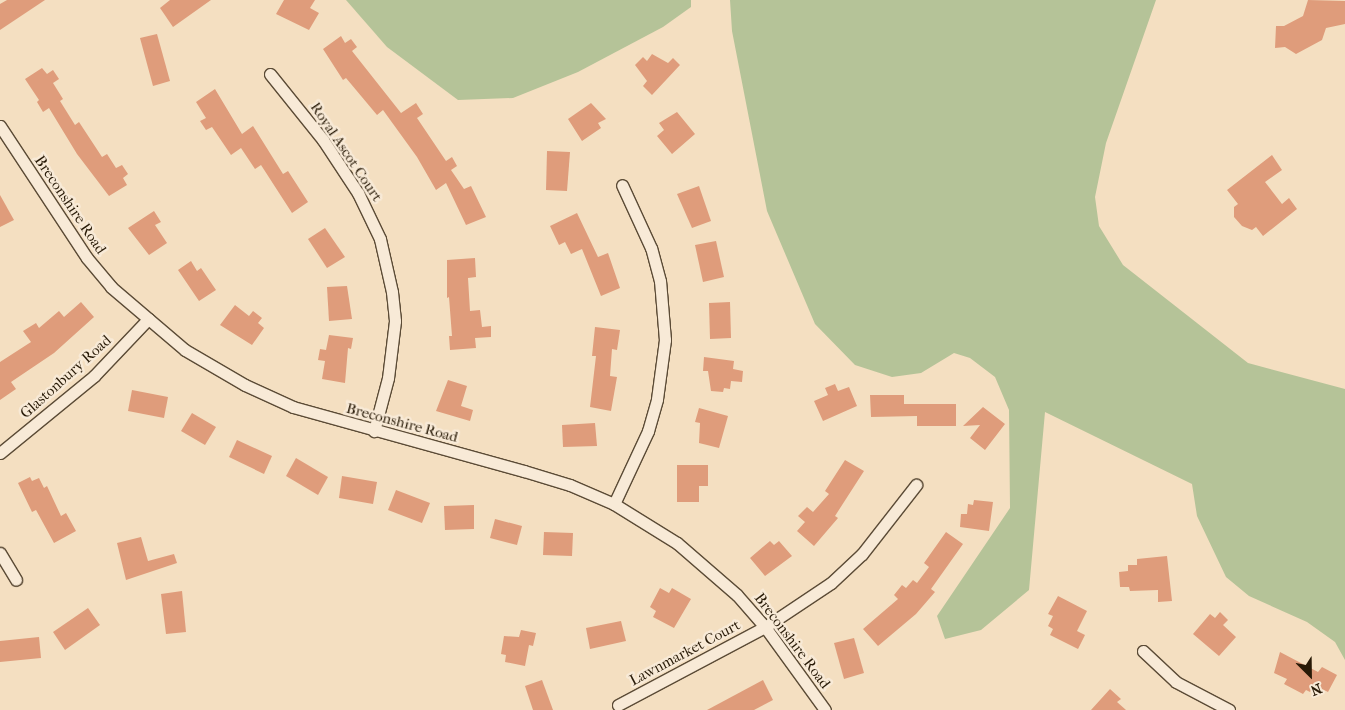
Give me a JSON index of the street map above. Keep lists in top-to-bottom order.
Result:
{
  "streets": {
    "street": [
      "Royal Ascot Court",
      "Breconshire Road",
      "Glastonbury Road",
      "Lawnmarket Court"
    ]
  },
  "crossings": [
    ["Royal Ascot Court", "Breconshire Road"],
    ["Breconshire Road", "Glastonbury Road"],
    ["Breconshire Road", "Lawnmarket Court"]
  ],
  "north": "bottom right"
}
